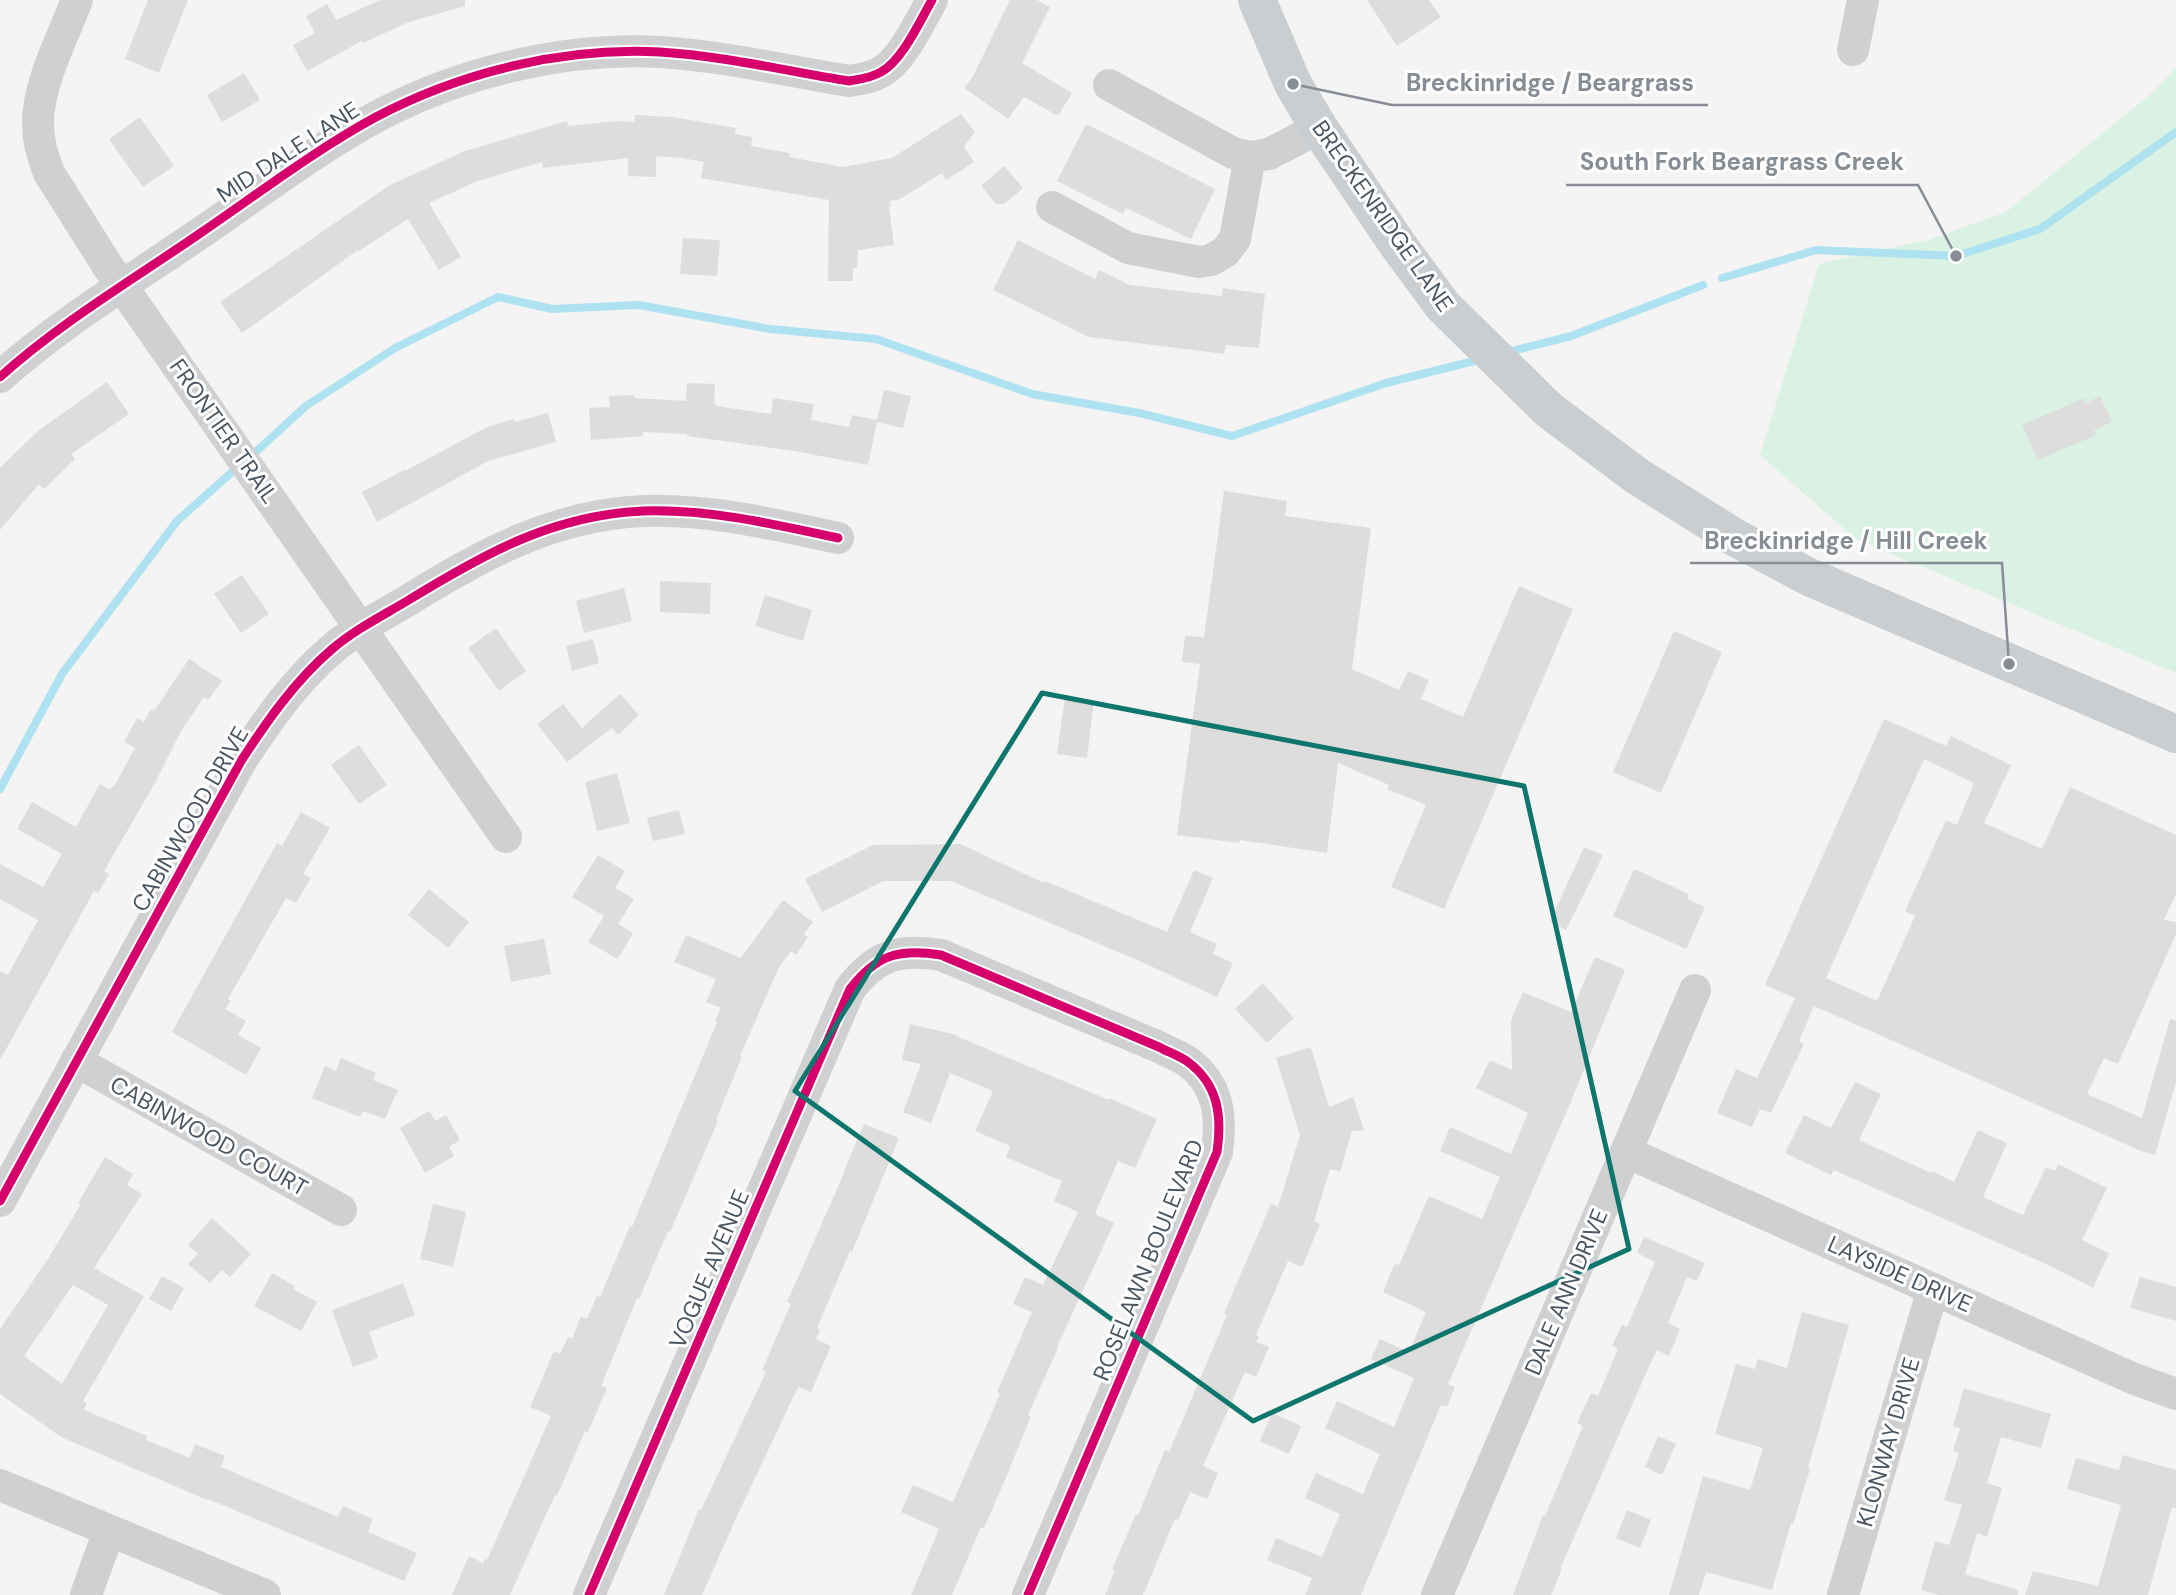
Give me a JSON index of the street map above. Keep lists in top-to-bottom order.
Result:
{
  "streets": {
    "main road": ["BRECKENRIDGE LANE"],
    "street": [
      "MID DALE LANE",
      "FRONTIER TRAIL",
      "CABINWOOD DRIVE",
      "CABINWOOD COURT",
      "ROSELAWN BOULEVARD",
      "VOGUE AVENUE",
      "LAYSIDE DRIVE",
      "DALE ANN DRIVE",
      "KLONWAY DRIVE"
    ]
  },
  "crossings": [
    ["MID DALE LANE", "FRONTIER TRAIL"],
    ["FRONTIER TRAIL", "CABINWOOD DRIVE"],
    ["CABINWOOD DRIVE", "CABINWOOD COURT"],
    ["ROSELAWN BOULEVARD", "VOGUE AVENUE"],
    ["LAYSIDE DRIVE", "DALE ANN DRIVE"],
    ["LAYSIDE DRIVE", "KLONWAY DRIVE"]
  ],
  "places": ["Breckinridge / Beargrass", "South Fork Beargrass Creek", "Breckinridge / Hill Creek"]
}
